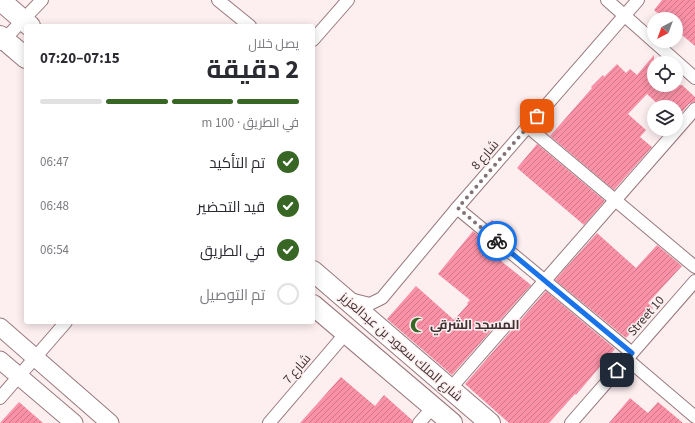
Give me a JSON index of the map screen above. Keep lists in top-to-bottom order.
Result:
{
  "streets": {
    "main road": ["شارع الملك سعود بن عبدالعزيز"],
    "street": ["شارع 8", "Street 10", "شارع 7"]
  },
  "crossings": [
    ["شارع 8", "شارع الملك سعود بن عبدالعزيز"],
    ["شارع الملك سعود بن عبدالعزيز", "شارع 7"]
  ],
  "places": {
    "mosque": ["المسجد الشرقي"]
  },
  "north": "bottom left",
  "page": {
    "heading": ["2 دقيقة", "يصل خلال", "07:15–07:20"],
    "bar": "في الطريق · 100 m",
    "list": [
      ["تم التأكيد", "06:47"],
      ["قيد التحضير", "06:48"],
      ["في الطريق", "06:54"],
      "تم التوصيل"
    ]
  }
}
